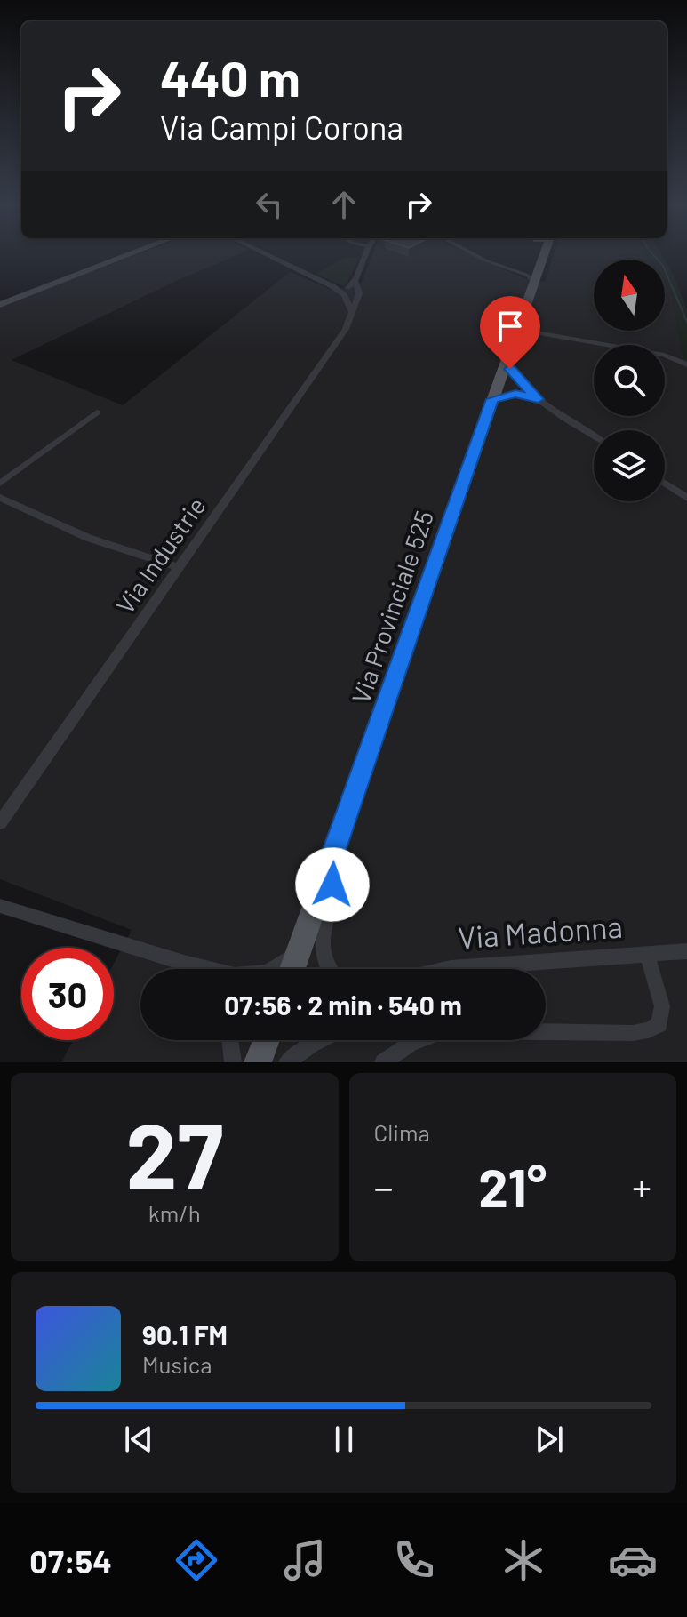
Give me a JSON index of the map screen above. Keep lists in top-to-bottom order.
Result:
{
  "streets": {
    "main road": ["Via Provinciale 525"],
    "street": ["Via Industrie", "Via Madonna"]
  },
  "north": "top",
  "page": {
    "turn": ["440 m", "Via Campi Corona"],
    "limit": "30",
    "trip": "07:56 · 2 min · 540 m",
    "tile": [
      ["27", "km/h"],
      "Clima"
    ],
    "heat": ["−", "21°", "+"],
    "song": ["90.1 FM", "Musica"],
    "tabs": "07:54"
  }
}
